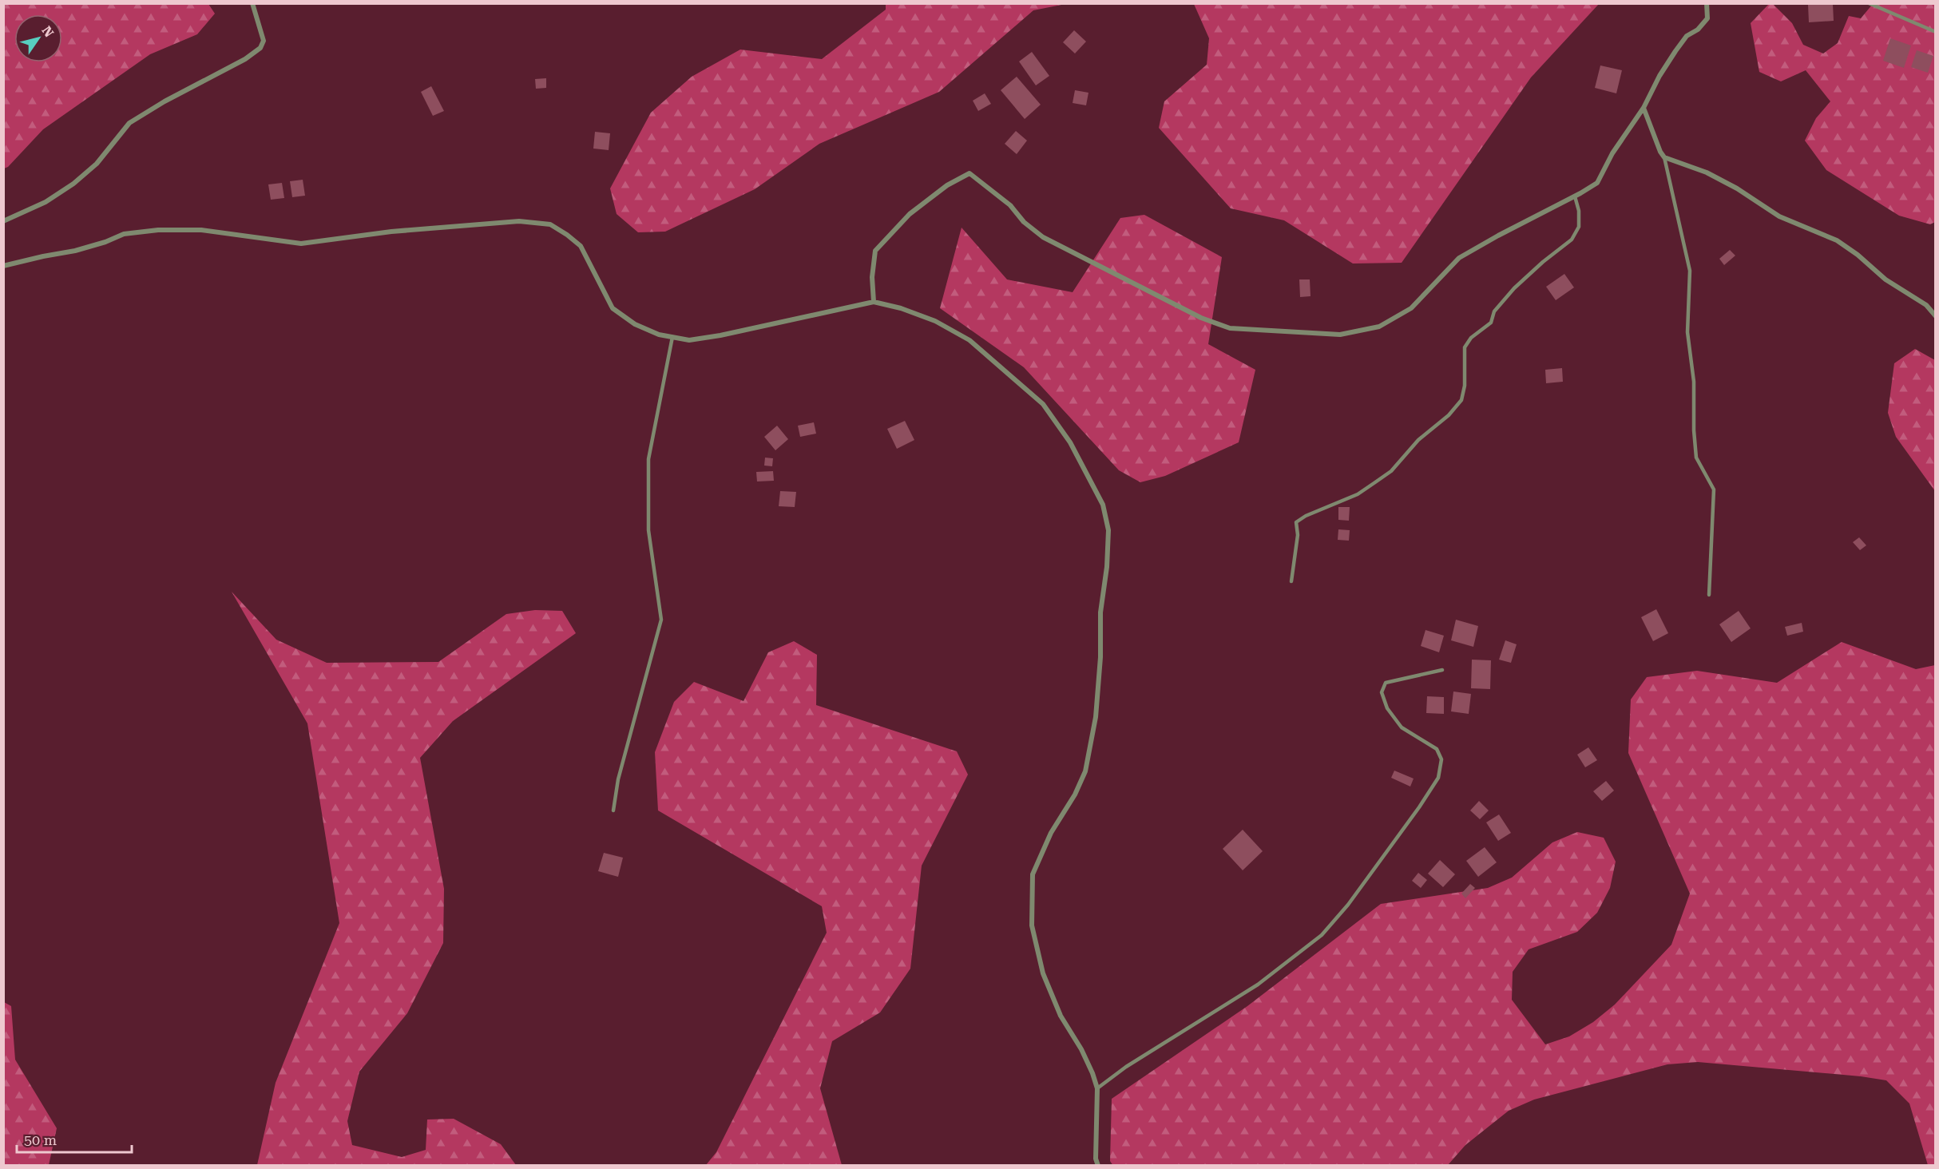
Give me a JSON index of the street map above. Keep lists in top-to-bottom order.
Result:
{
  "scale_bar": "50 m",
  "north": "top right"
}
